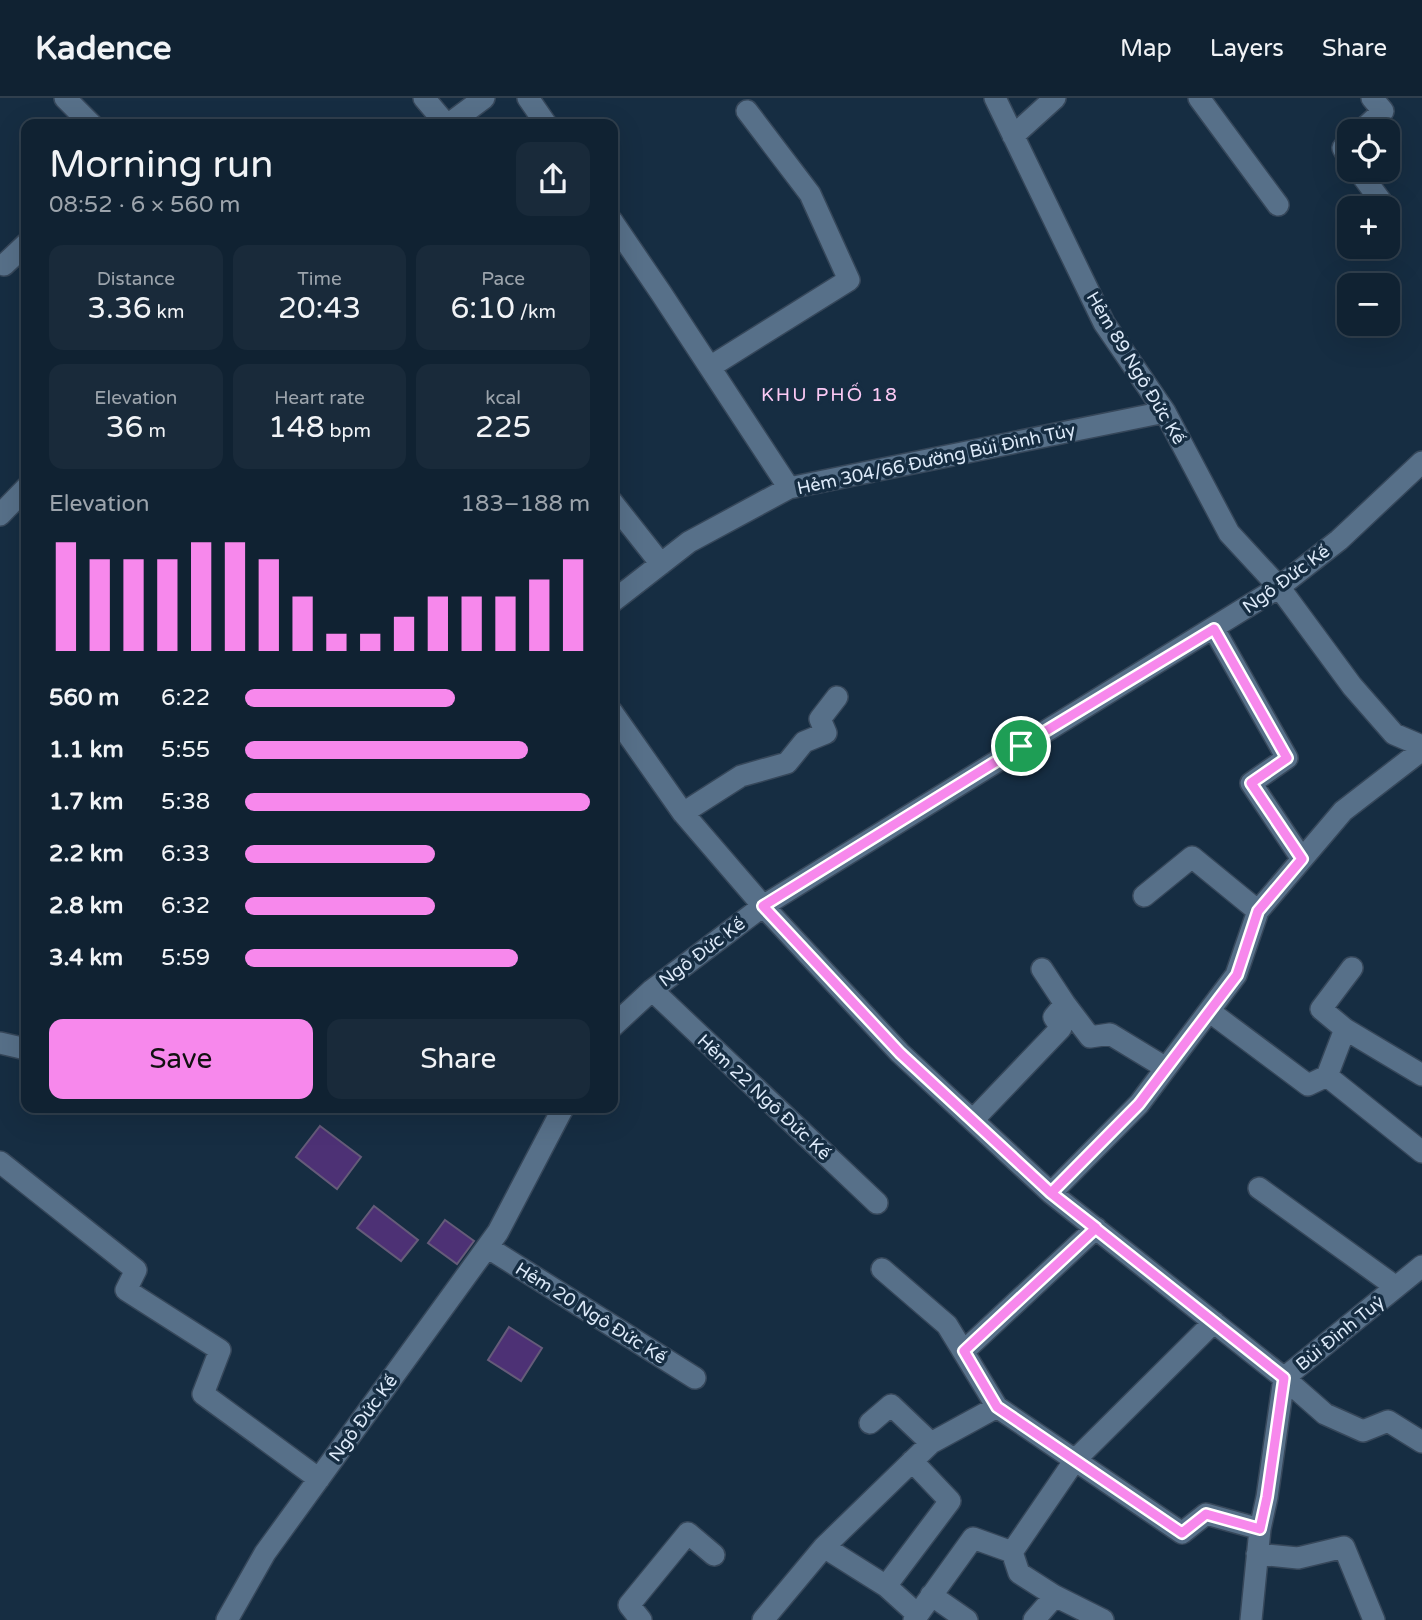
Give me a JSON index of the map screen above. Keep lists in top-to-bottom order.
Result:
{
  "streets": {
    "street": [
      "Hẻm 89 Ngô Đức Kế",
      "Hẻm 304/66 Đường Bùi Đình Túy",
      "Ngô Đức Kế",
      "Hẻm 22 Ngô Đức Kế",
      "Hẻm 20 Ngô Đức Kế",
      "Bùi Đình Tuý"
    ]
  },
  "crossings": [
    ["Hẻm 89 Ngô Đức Kế", "Hẻm 304/66 Đường Bùi Đình Túy"],
    ["Hẻm 89 Ngô Đức Kế", "Ngô Đức Kế"],
    ["Ngô Đức Kế", "Hẻm 22 Ngô Đức Kế"],
    ["Ngô Đức Kế", "Hẻm 20 Ngô Đức Kế"]
  ],
  "districts": ["KHU PHỐ 18"],
  "page": {
    "header": "Kadence",
    "nav": ["Map", "Layers", "Share"],
    "map_buttons": ["+", "−"],
    "heading": ["Morning run", "08:52 · 6 × 560 m"],
    "stats": [
      ["Distance", "3.36 km"],
      ["Time", "20:43"],
      ["Pace", "6:10 /km"],
      ["Elevation", "36 m"],
      ["Heart rate", "148 bpm"],
      ["kcal", "225"]
    ],
    "chart": ["Elevation", "183–188 m"],
    "list": [
      {
        "name": "560 m",
        "note": "6:22"
      },
      {
        "name": "1.1 km",
        "note": "5:55"
      },
      {
        "name": "1.7 km",
        "note": "5:38"
      },
      {
        "name": "2.2 km",
        "note": "6:33"
      },
      {
        "name": "2.8 km",
        "note": "6:32"
      },
      {
        "name": "3.4 km",
        "note": "5:59"
      }
    ],
    "buttons": ["Save", "Share"]
  }
}
